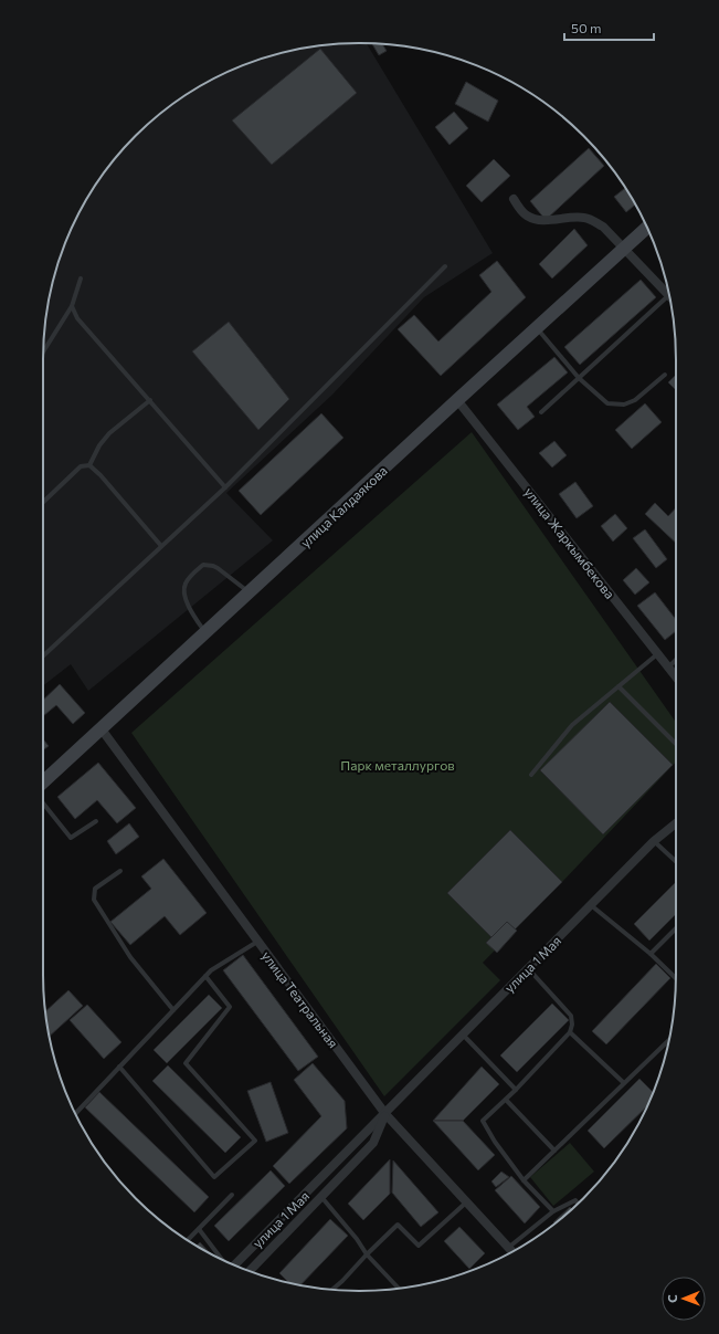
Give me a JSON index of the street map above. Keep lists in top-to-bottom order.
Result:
{
  "streets": {
    "street": [
      "улица Калдаякова",
      "улица Жаркымбекова",
      "улица 1 Мая",
      "улица Театральная"
    ]
  },
  "crossings": [
    ["улица Калдаякова", "улица Жаркымбекова"],
    ["улица Калдаякова", "улица Театральная"],
    ["улица 1 Мая", "улица Театральная"]
  ],
  "parks": ["Парк металлургов"],
  "scale_bar": "50 m",
  "north": "left"
}
